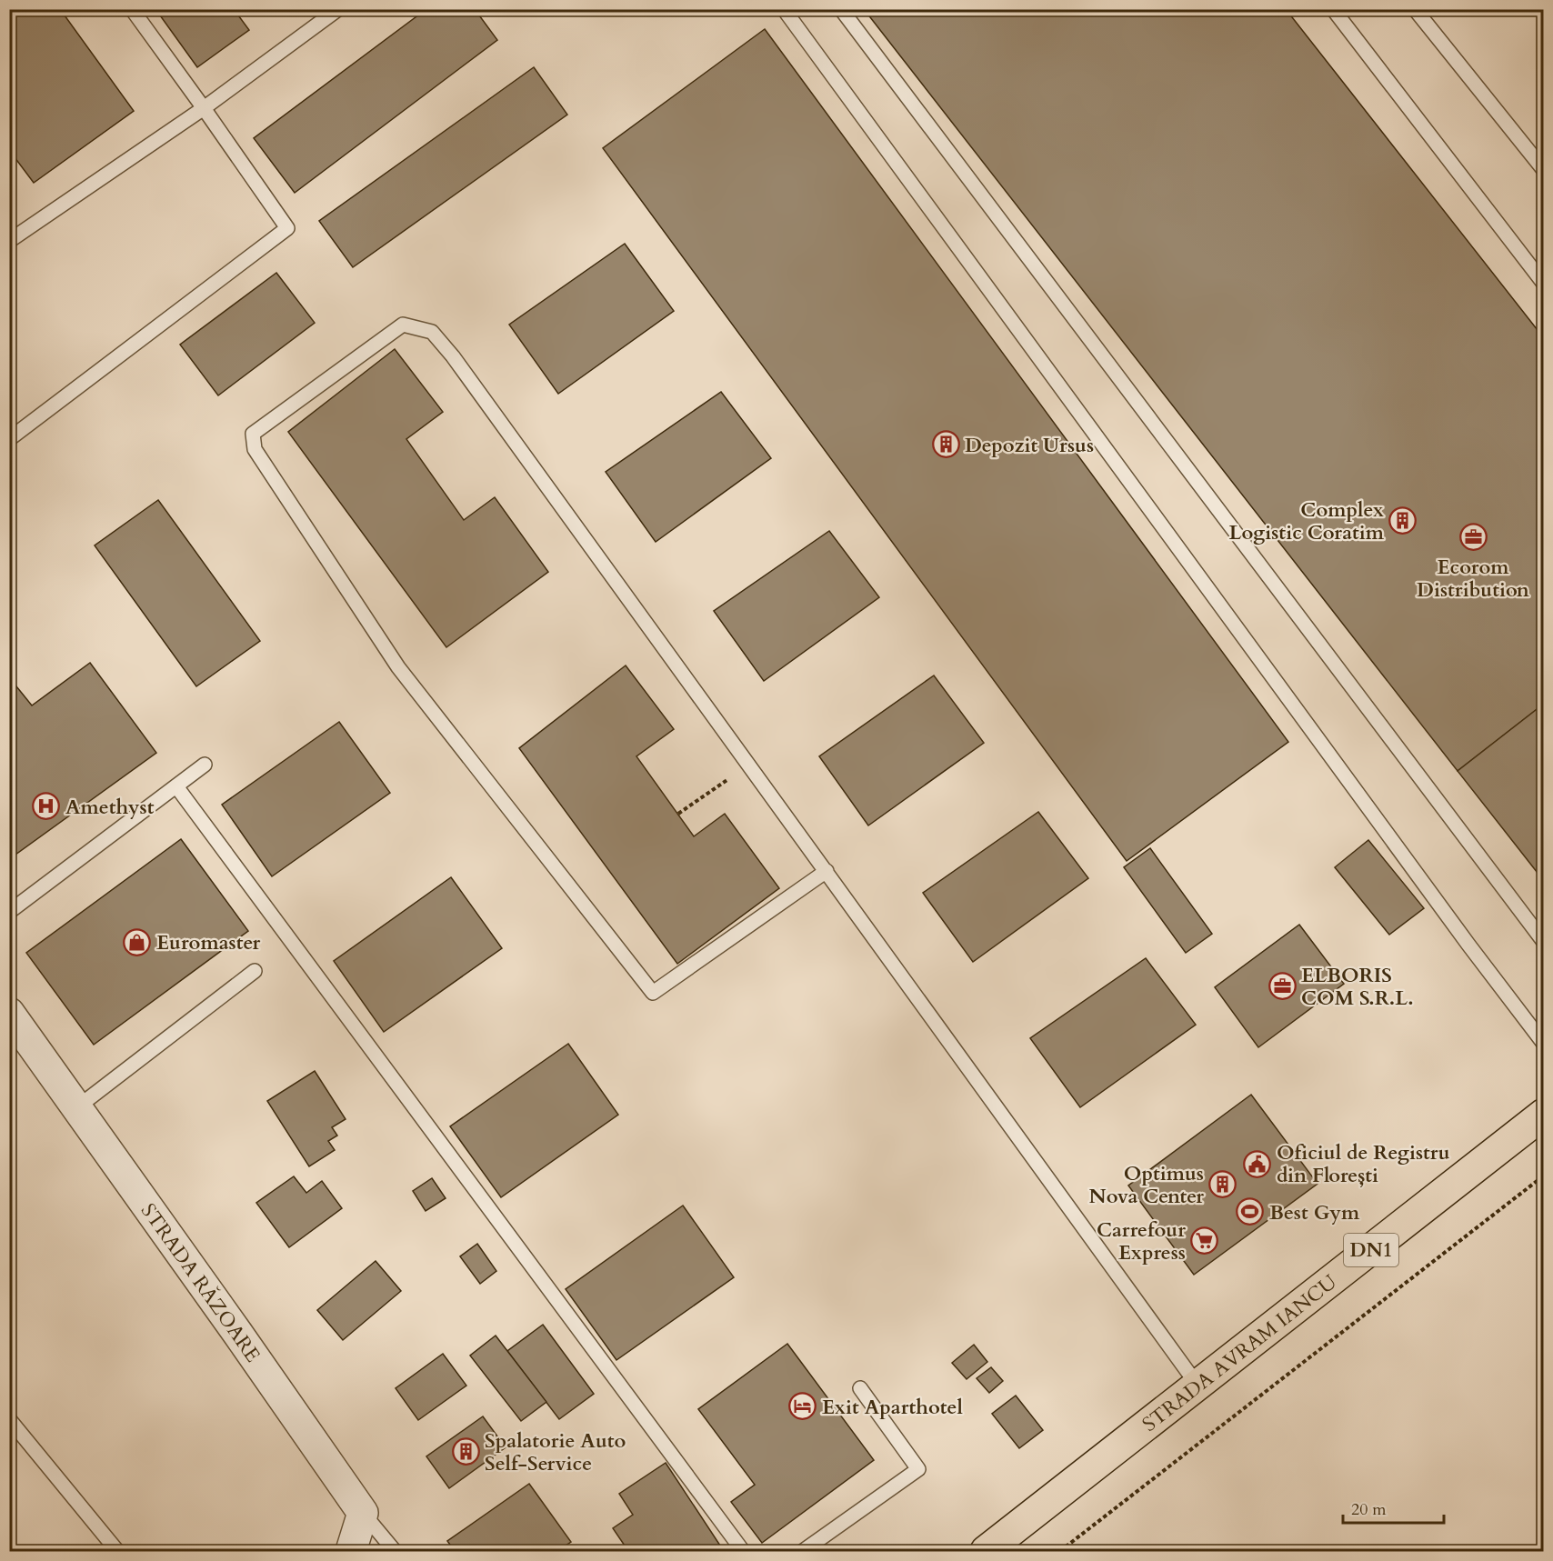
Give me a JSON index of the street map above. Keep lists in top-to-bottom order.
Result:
{
  "streets": {
    "main road": ["DN1", "STRADA AVRAM IANCU"],
    "street": ["STRADA RĂZOARE"]
  },
  "places": {
    "building": [
      "Depozit Ursus",
      "Complex Logistic Coratim",
      "Optimus Nova Center",
      "Spalatorie Auto Self-Service"
    ],
    "office": ["Ecorom Distribution", "ELBORIS COM S.R.L."],
    "hospital": ["Amethyst"],
    "shop": ["Euromaster"],
    "public building": ["Oficiul de Registru din Florești"],
    "sports": ["Best Gym"],
    "supermarket": ["Carrefour Express"],
    "hotel": ["Exit Aparthotel"]
  },
  "scale_bar": "20 m"
}
